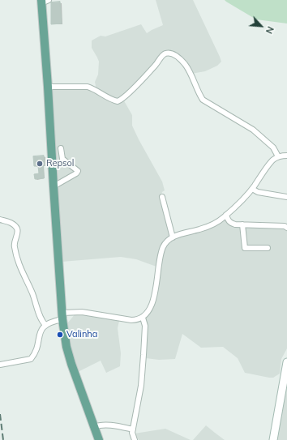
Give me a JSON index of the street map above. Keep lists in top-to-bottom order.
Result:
{
  "places": ["Repsol", "Valinha"],
  "north": "bottom right"
}
